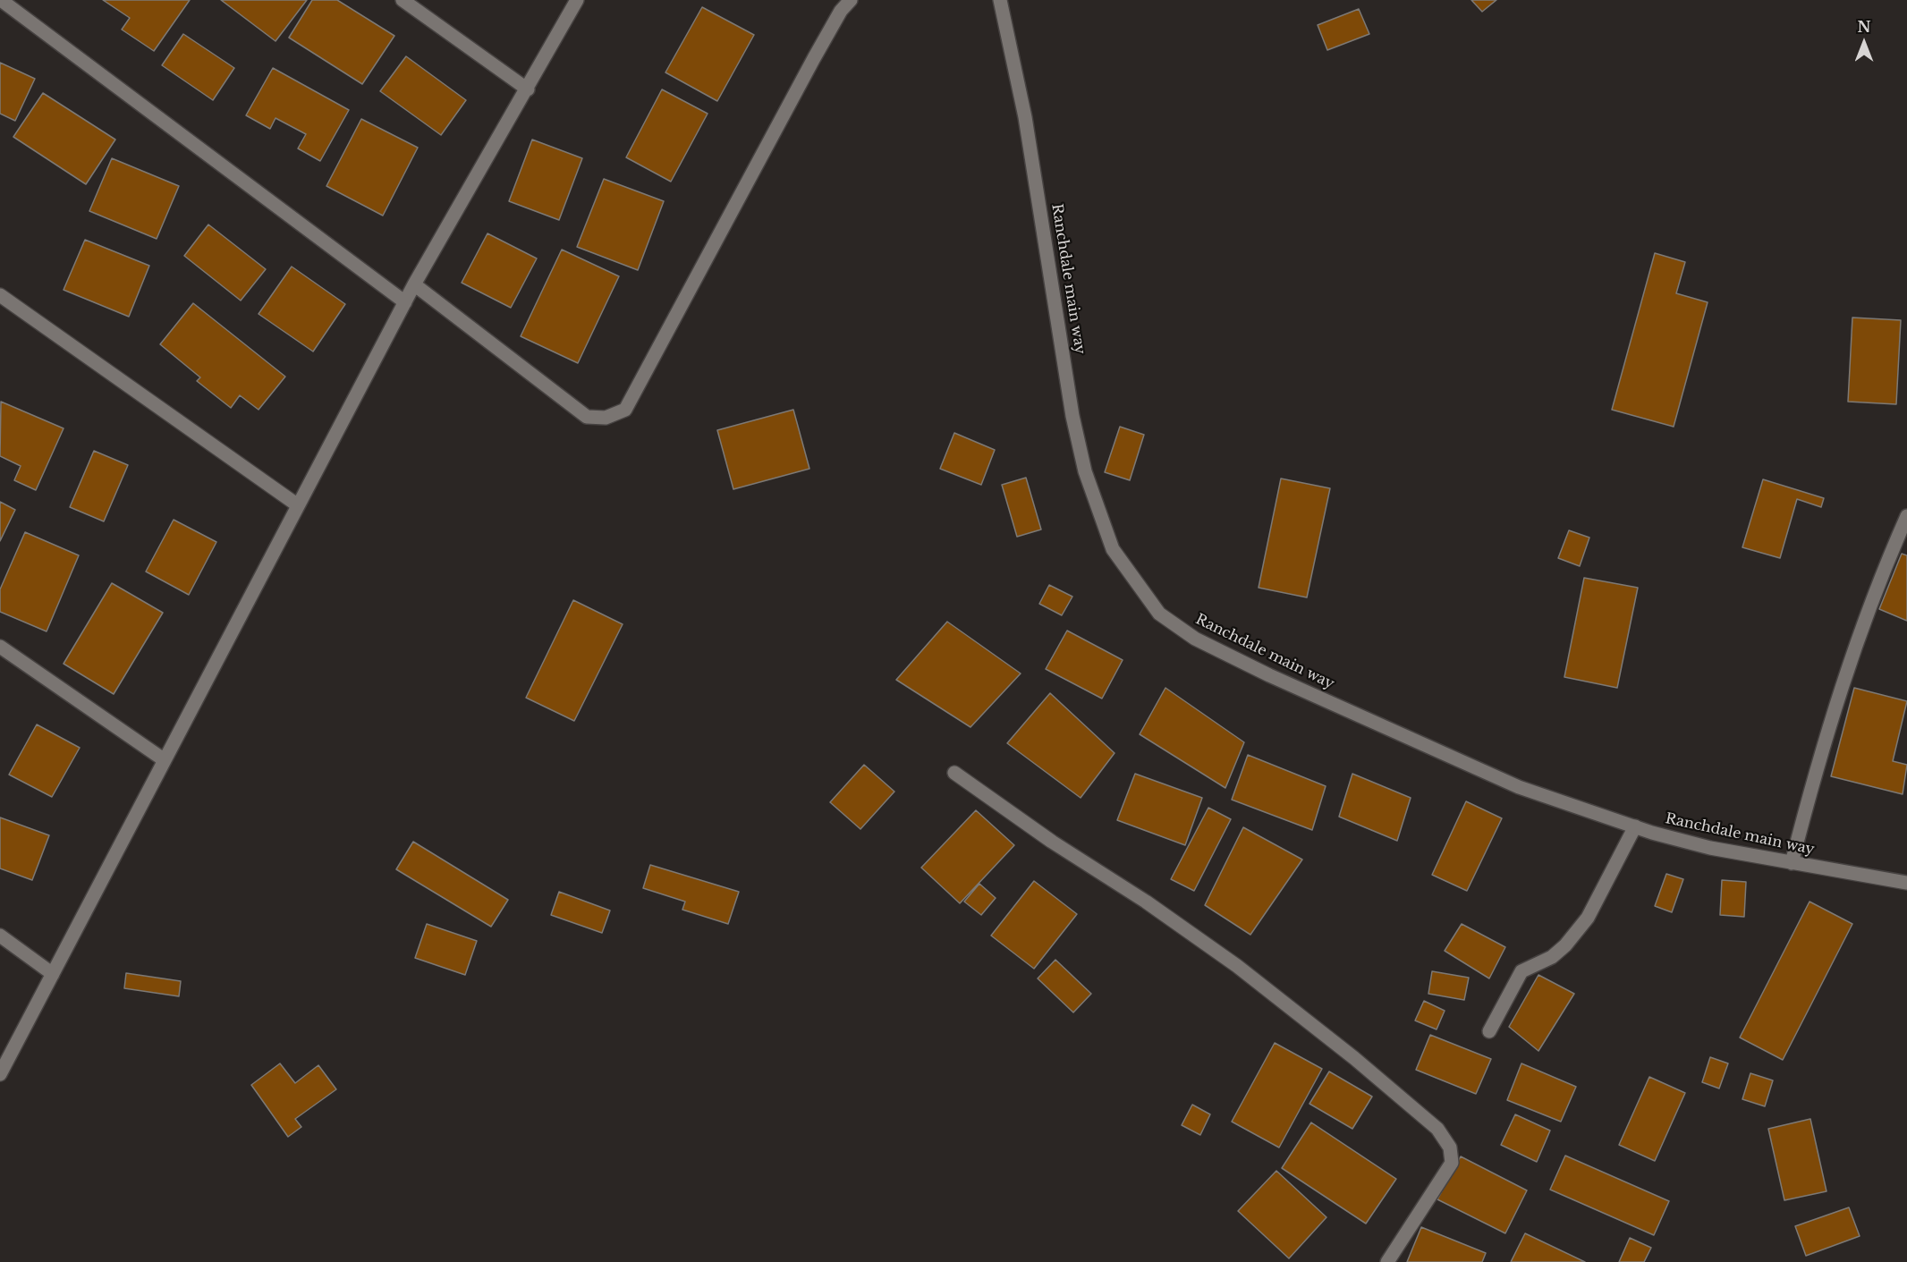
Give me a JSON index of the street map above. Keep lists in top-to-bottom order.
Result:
{
  "streets": {
    "street": ["Ranchdale main way"]
  },
  "north": "top"
}
